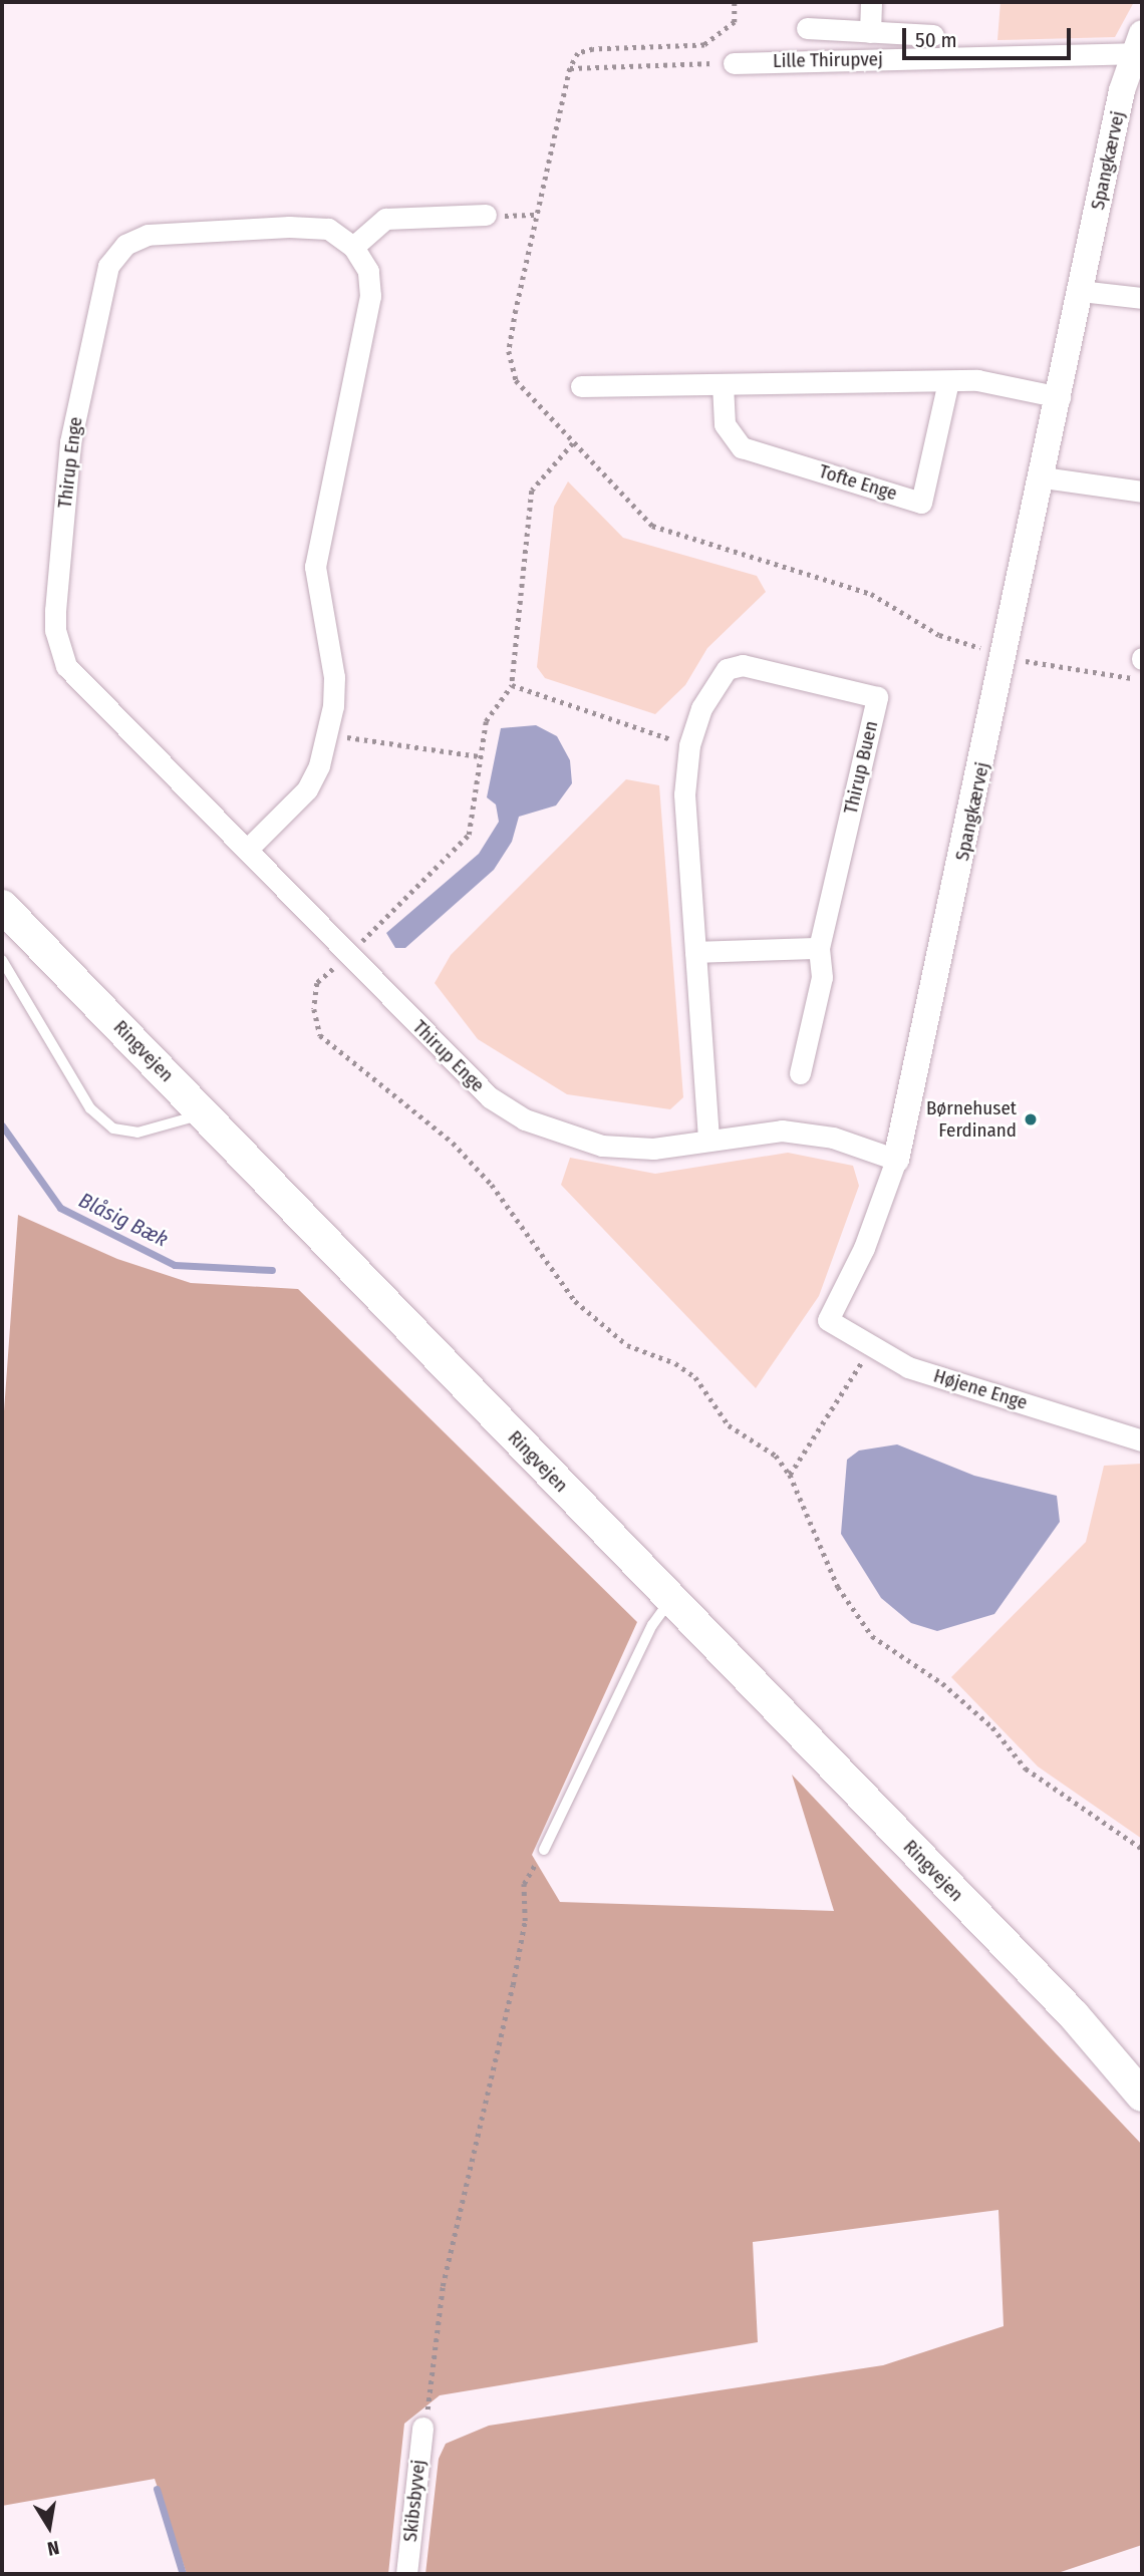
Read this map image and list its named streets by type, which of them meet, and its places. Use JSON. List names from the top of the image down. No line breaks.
{"streets":{"main road":["Ringvejen"],"street":["Lille Thirupvej","Spangkærvej","Thirup Enge","Tofte Enge","Thirup Buen","Højene Enge","Skibsbyvej"]},"crossings":[["Lille Thirupvej","Spangkærvej"],["Spangkærvej","Thirup Enge"],["Spangkærvej","Højene Enge"]],"water":["Blåsig Bæk"],"places":["Børnehuset Ferdinand"],"scale_bar":"50 m","north":"bottom"}
